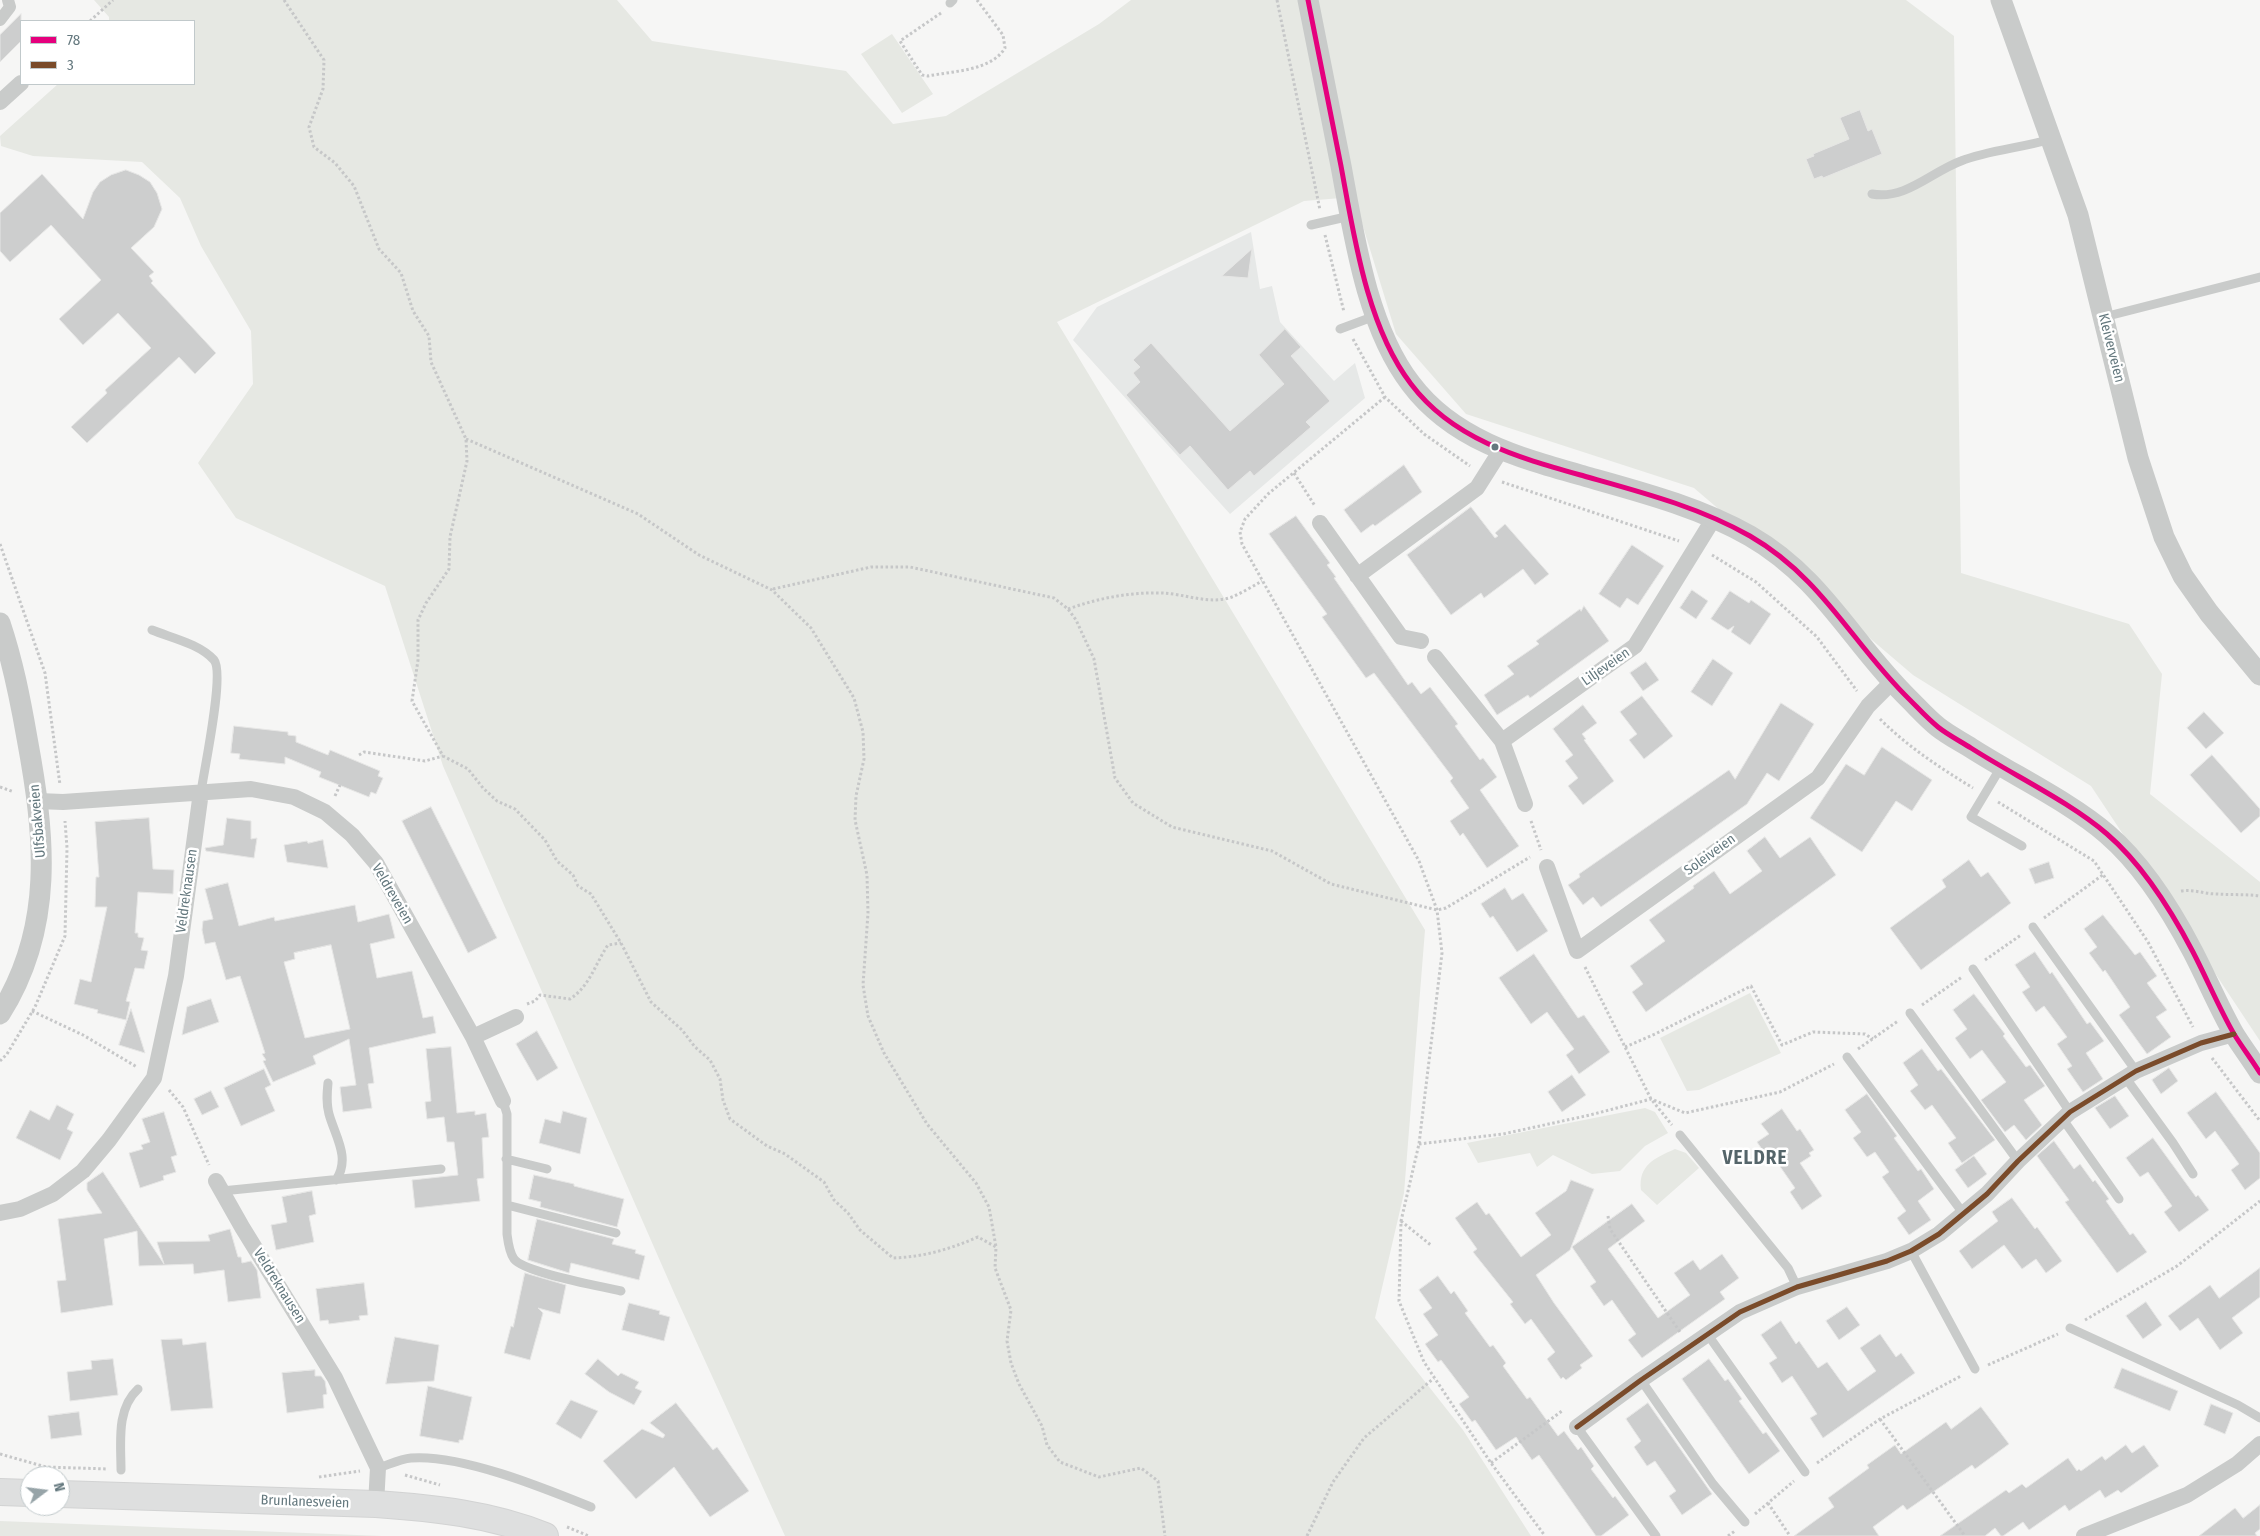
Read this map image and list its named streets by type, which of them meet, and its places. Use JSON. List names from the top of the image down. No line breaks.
{"streets":{"main road":["Brunlanesveien"],"street":["Kleiverveien","Liljeveien","Ulfsbakveien","Soleiveien","Veldreknausen","Veldreveien"]},"crossings":[["Ulfsbakveien","Veldreveien"],["Veldreknausen","Veldreveien"],["Veldreknausen","Brunlanesveien"]],"districts":["VELDRE"],"lines":["transit line 78","transit line 3"],"legend":["78","3"],"north":"right"}
